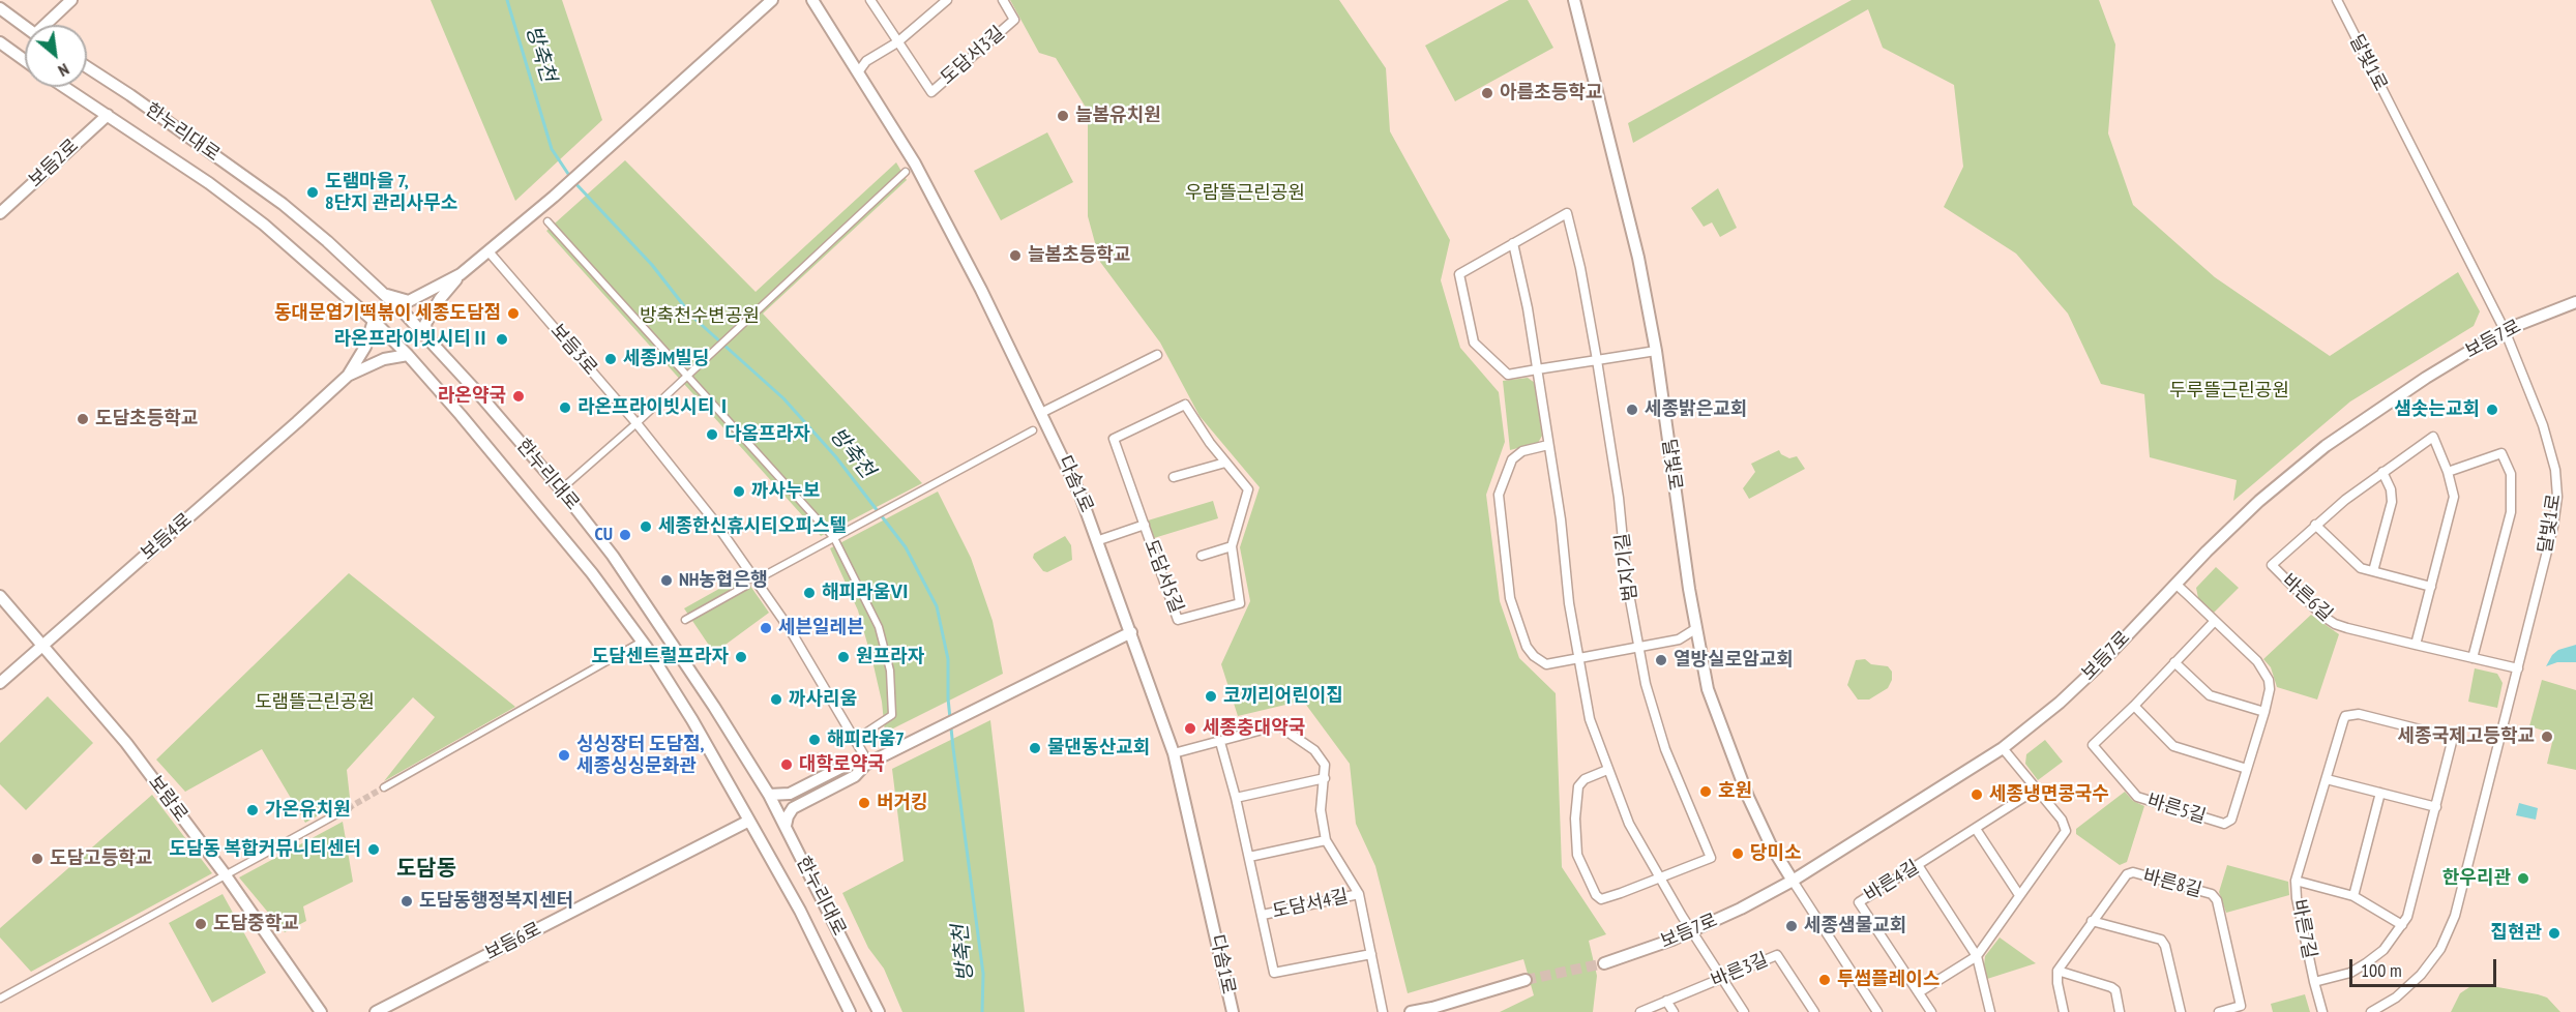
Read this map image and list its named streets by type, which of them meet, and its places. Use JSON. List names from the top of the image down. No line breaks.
{"streets":{"street":["도담서3길","달빛1로","한누리대로","보듬2로","보듬7로","보듬3로","달빛로","다솜1로","보듬4로","범지기길","도담서5길","바른6길","보람로","바른5길","바른4길","바른8길","도담서4길","바른7길","보듬6로","바른3길"]},"crossings":[["달빛1로","보듬7로"],["달빛1로","바른6길"],["한누리대로","보듬2로"],["한누리대로","보듬6로"],["보듬7로","달빛로"],["보듬7로","바른5길"],["다솜1로","도담서5길"],["다솜1로","도담서4길"],["보듬4로","보람로"]],"districts":["도담동"],"water":["방축천"],"parks":["우람뜰근린공원","방축천수변공원","두루뜰근린공원","도램뜰근린공원"],"places":["아름초등학교","늘봄유치원","도램마을 7, 8단지 관리사무소","늘봄초등학교","동대문엽기떡볶이 세종도담점","라온프라이빗시티Ⅱ","세종JM빌딩","라온약국","라온프라이빗시티Ⅰ","세종밝은교회","샘솟는교회","도담초등학교","다옴프라자","까사누보","세종한신휴시티오피스텔","CU","NH농협은행","해피라움Ⅵ","세븐일레븐","도담센트럴프라자","원프라자","열방실로암교회","코끼리어린이집","까사리움","세종충대약국","세종국제고등학교","해피라움7","물댄동산교회","싱싱장터 도담점, 세종싱싱문화관","대학로약국","호원","세종냉면콩국수","버거킹","가온유치원","도담동 복합커뮤니티센터","당미소","도담고등학교","한우리관","도담동행정복지센터","도담중학교","세종샘물교회","집현관","투썸플레이스"],"scale_bar":"100 m","north":"bottom right"}
